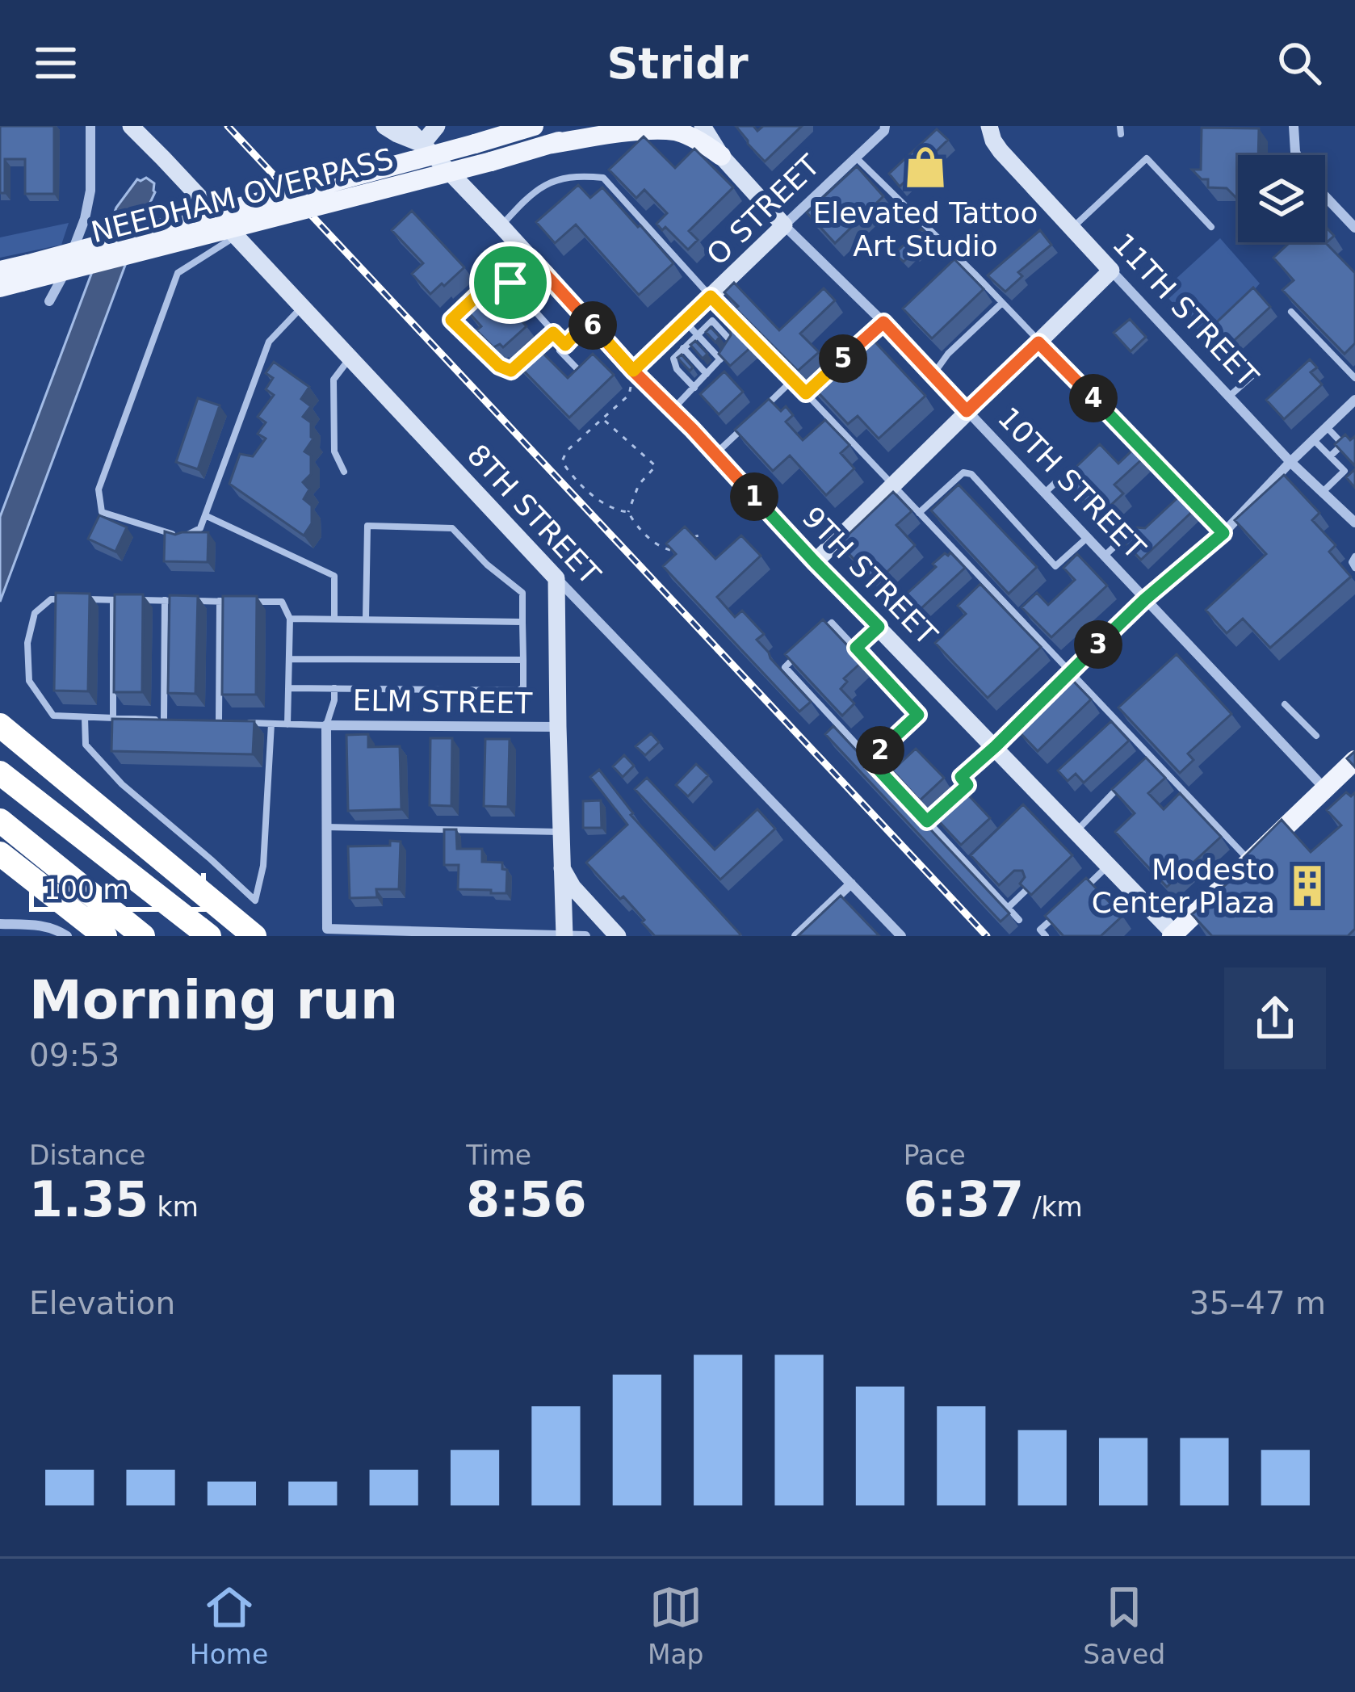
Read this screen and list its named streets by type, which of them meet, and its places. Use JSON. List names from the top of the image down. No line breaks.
{"streets":{"main road":["NEEDHAM OVERPASS"],"street":["O STREET","11TH STREET","10TH STREET","8TH STREET","9TH STREET","ELM STREET"]},"crossings":[["O STREET","10TH STREET"],["O STREET","9TH STREET"]],"places":{"shop":["Elevated Tattoo Art Studio"],"building":["Modesto Center Plaza"]},"scale_bar":"100 m","page":{"header":"Stridr","pins":["6","5","4","1","3","2"],"scale":"100 m","heading":["Morning run","09:53"],"stats":[["Distance","1.35 km"],["Time","8:56"],["Pace","6:37 /km"]],"chart":["Elevation","35–47 m"],"tabs":["Home","Map","Saved"]}}
